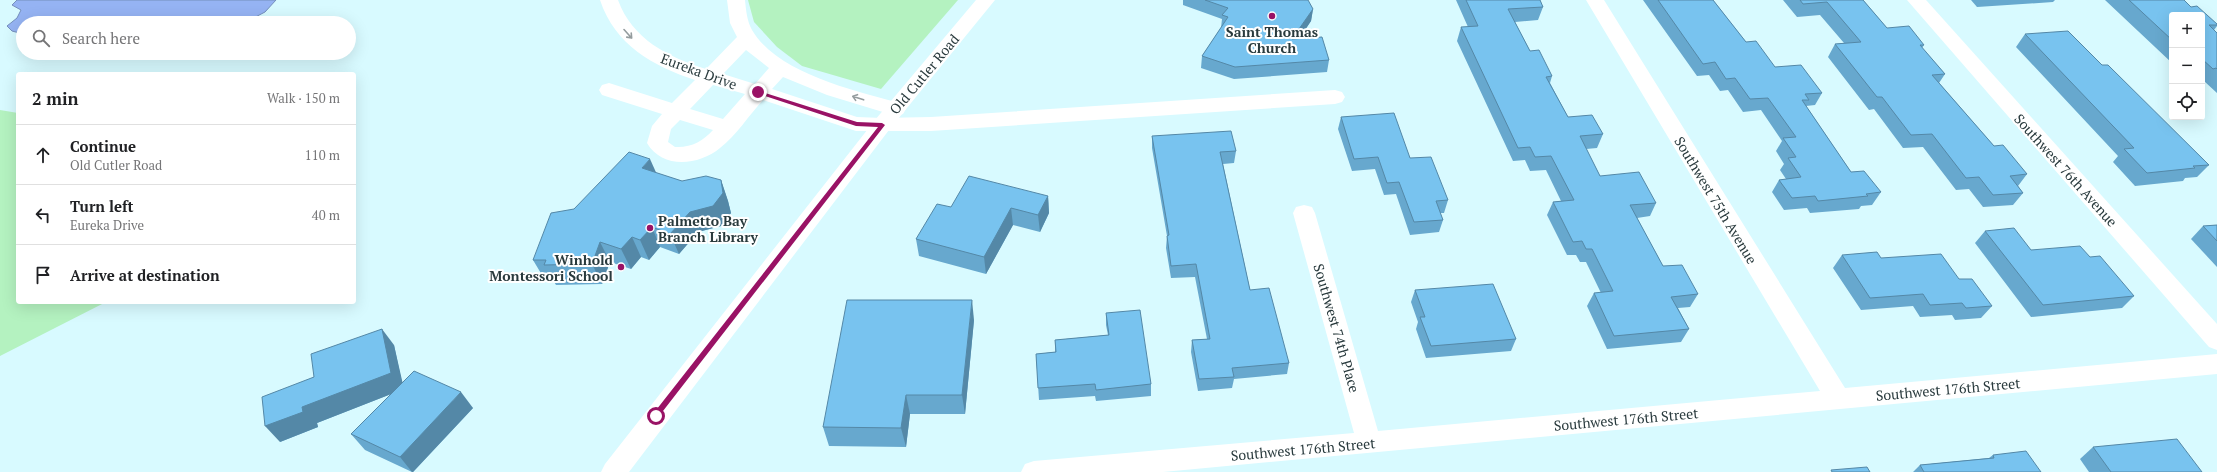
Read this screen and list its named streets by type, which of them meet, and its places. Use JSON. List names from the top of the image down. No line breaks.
{"streets":{"street":["Eureka Drive","Old Cutler Road","Southwest 76th Avenue","Southwest 75th Avenue","Southwest 74th Place","Southwest 176th Street"]},"crossings":[["Eureka Drive","Old Cutler Road"],["Southwest 75th Avenue","Southwest 176th Street"],["Southwest 74th Place","Southwest 176th Street"]],"places":["Saint Thomas Church","Palmetto Bay Branch Library","Winhold Montessori School"],"page":{"map_buttons":["+","−"],"search":"Search here","heading":["2 min","Walk · 150 m"],"list":[["Continue","Old Cutler Road","110 m"],["Turn left","Eureka Drive","40 m"],"Arrive at destination"]}}
